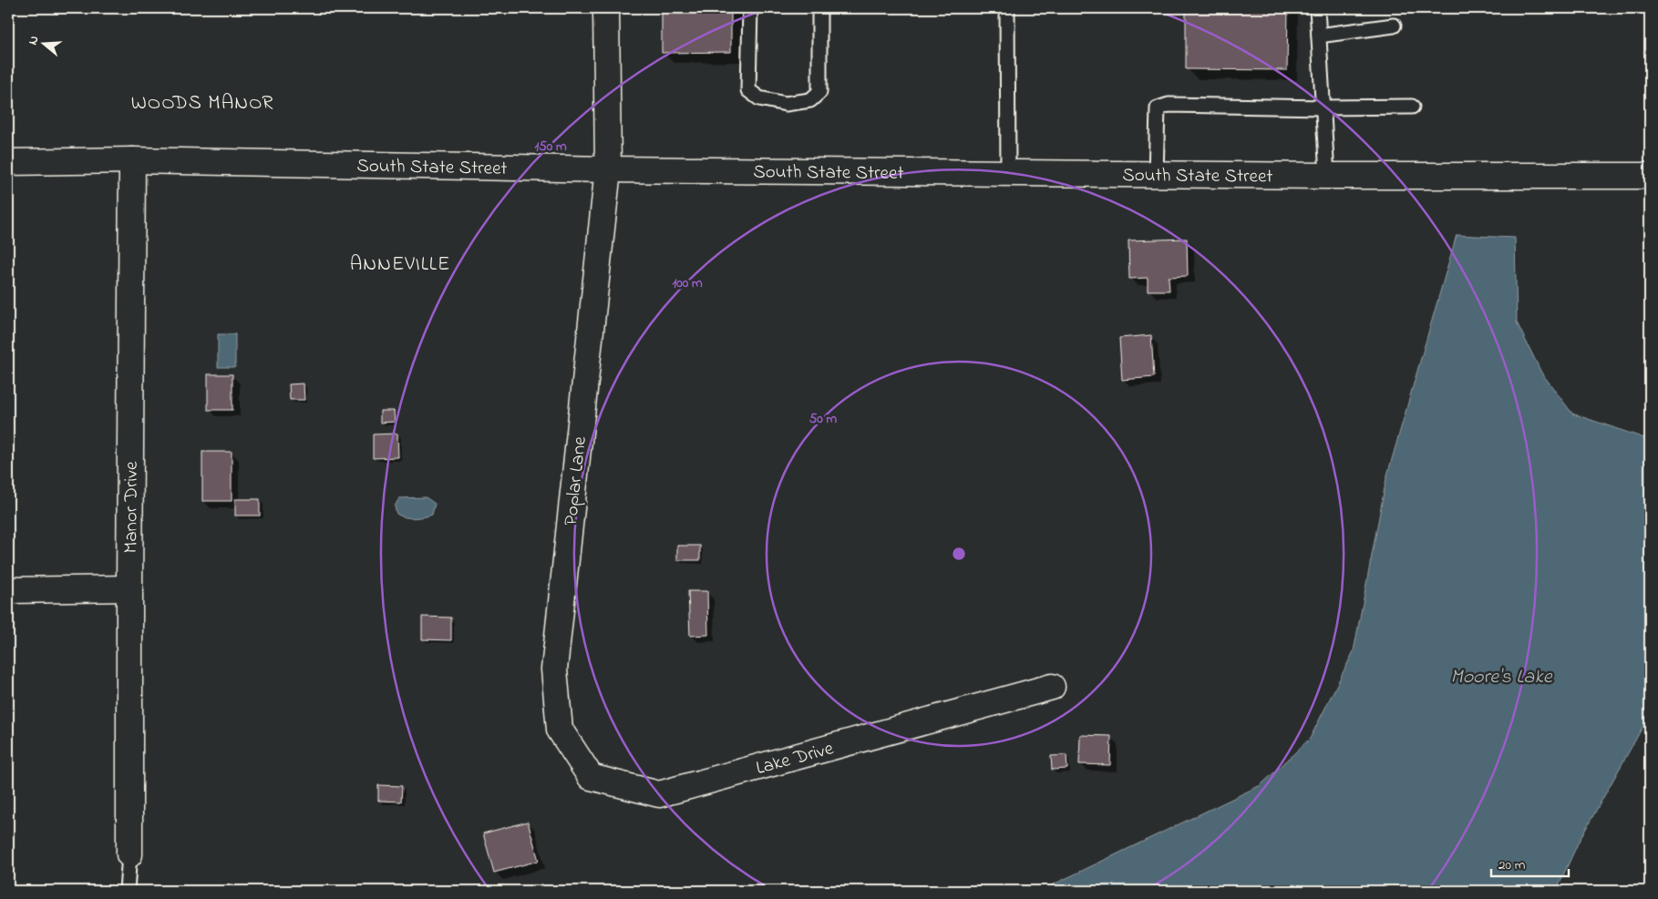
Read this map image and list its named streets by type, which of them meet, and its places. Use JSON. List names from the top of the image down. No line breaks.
{"streets":{"street":["South State Street","Poplar Lane","Manor Drive","Lake Drive"]},"crossings":[["South State Street","Poplar Lane"],["South State Street","Manor Drive"],["Poplar Lane","Lake Drive"]],"districts":["WOODS MANOR","ANNEVILLE"],"water":["Moore's Lake"],"scale_bar":"20 m","north":"left","rings":["150 m","100 m","50 m"]}
